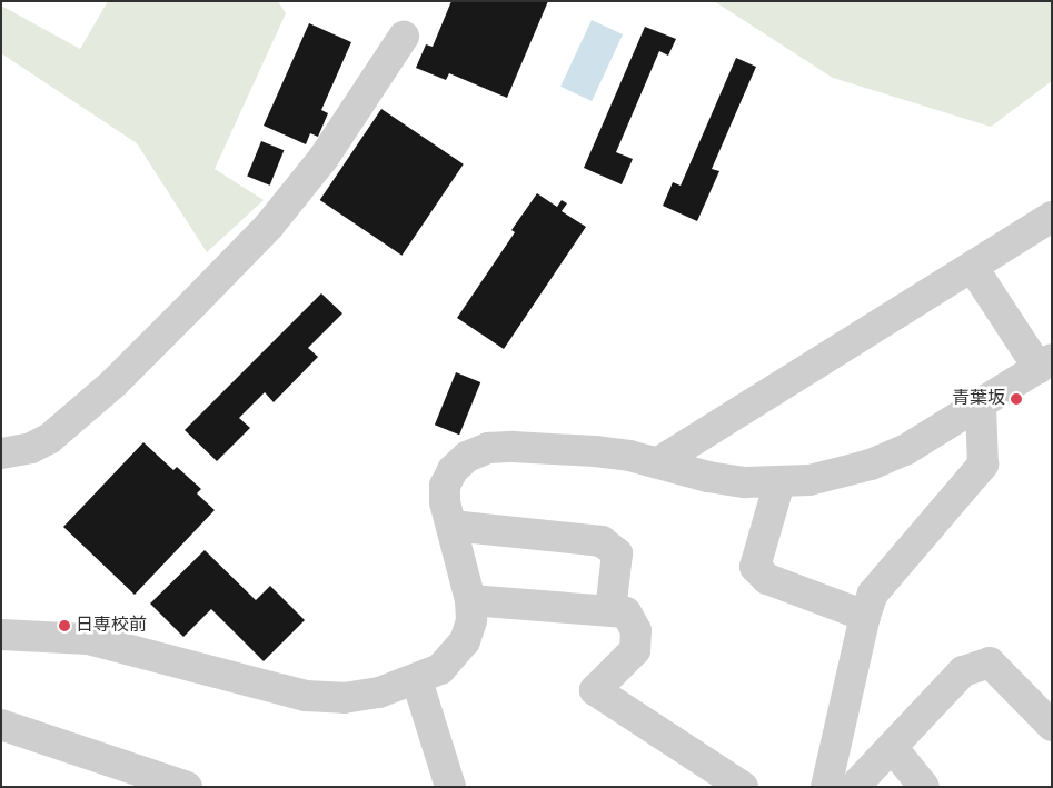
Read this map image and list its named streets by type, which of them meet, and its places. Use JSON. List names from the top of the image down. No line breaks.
{"places":["青葉坂","日専校前"]}
